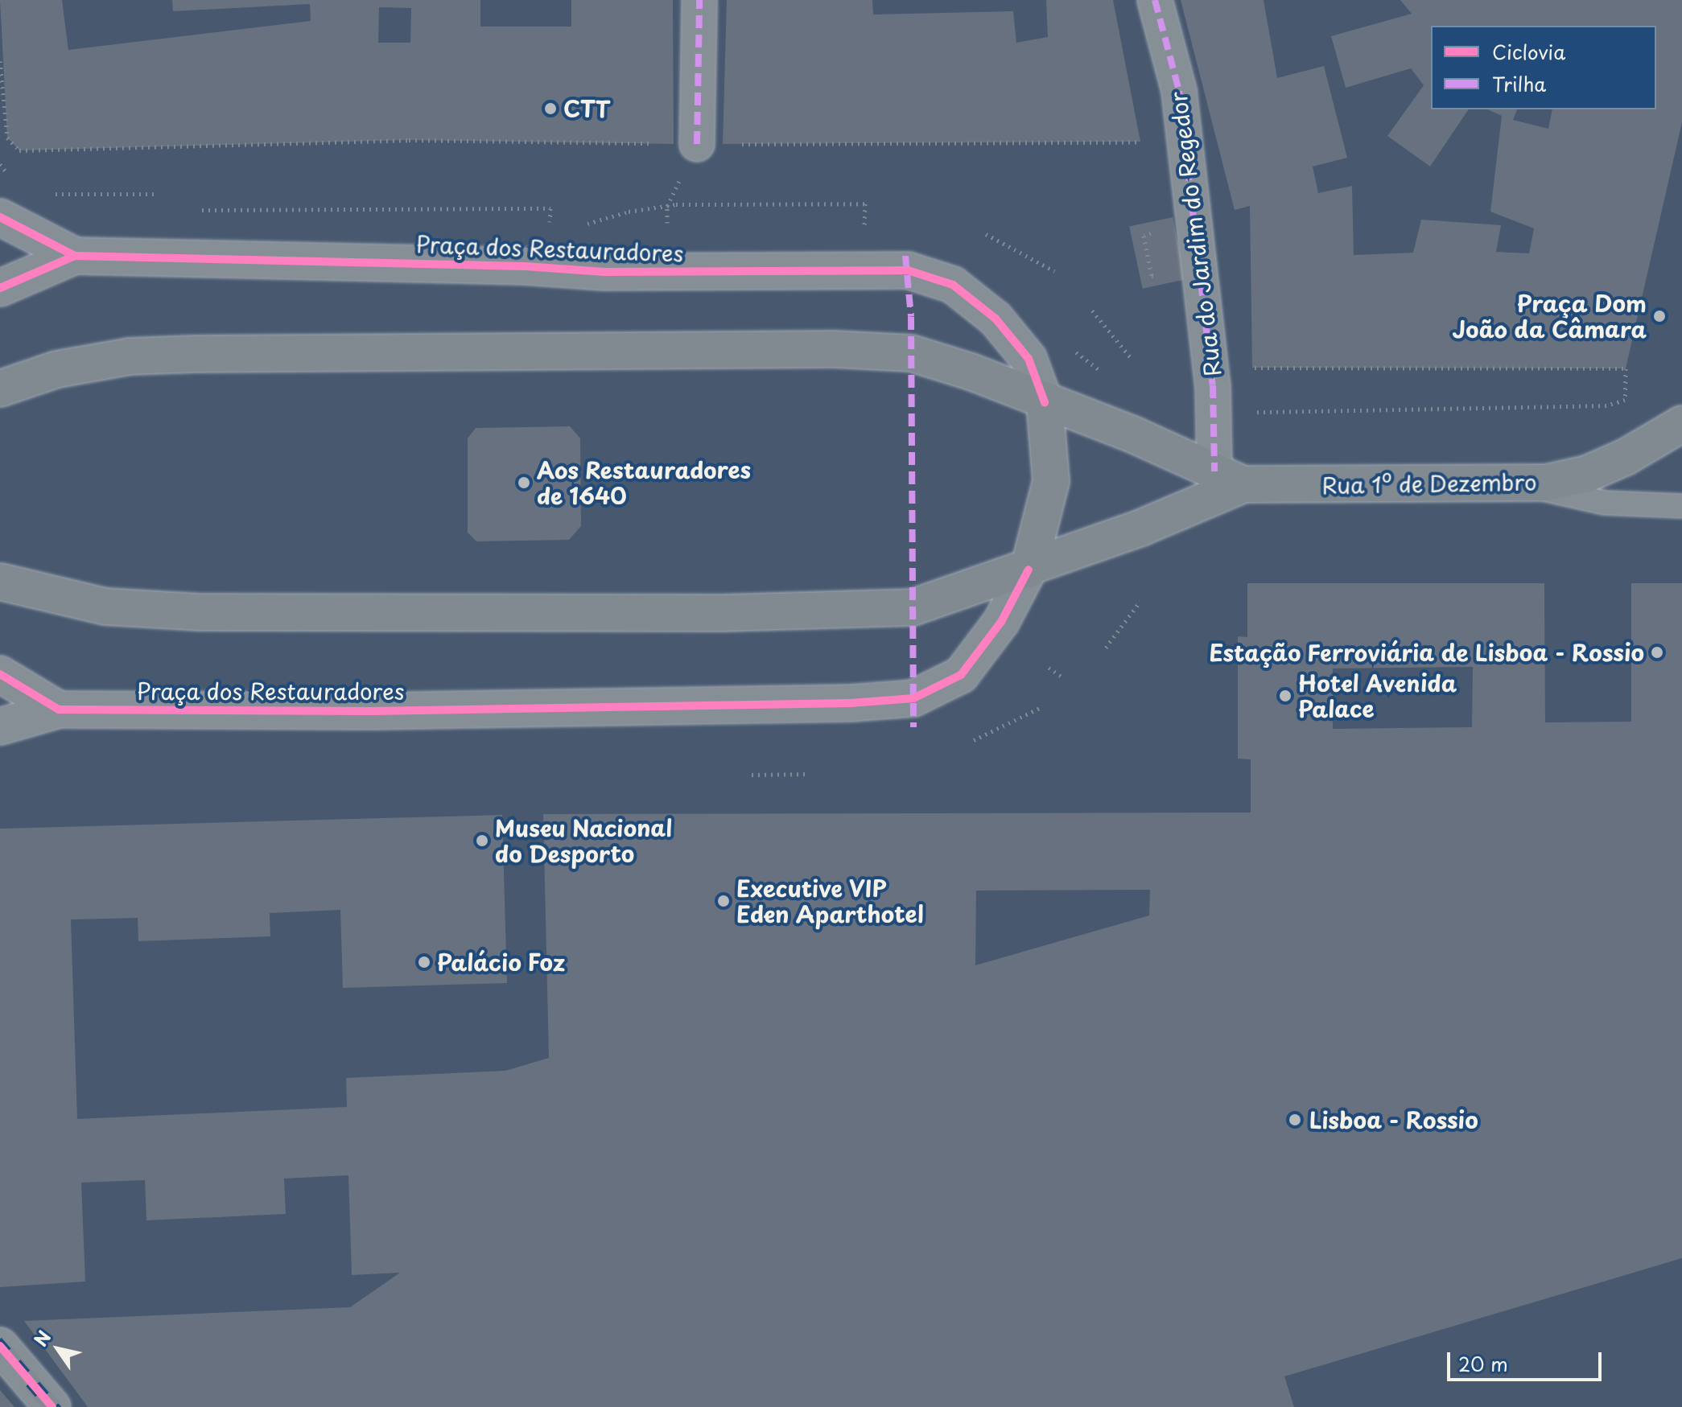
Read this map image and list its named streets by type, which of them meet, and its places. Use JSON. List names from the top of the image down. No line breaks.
{"streets":{"main road":["Praça dos Restauradores","Rua 1º de Dezembro"],"street":["Rua do Jardim do Regedor"]},"crossings":[["Rua do Jardim do Regedor","Rua 1º de Dezembro"]],"places":["CTT","Praça Dom João da Câmara","Aos Restauradores de 1640","Estação Ferroviária de Lisboa - Rossio","Hotel Avenida Palace","Museu Nacional do Desporto","Executive VIP Eden Aparthotel","Palácio Foz","Lisboa - Rossio"],"legend":["Ciclovia","Trilha"],"scale_bar":"20 m","north":"top left"}
